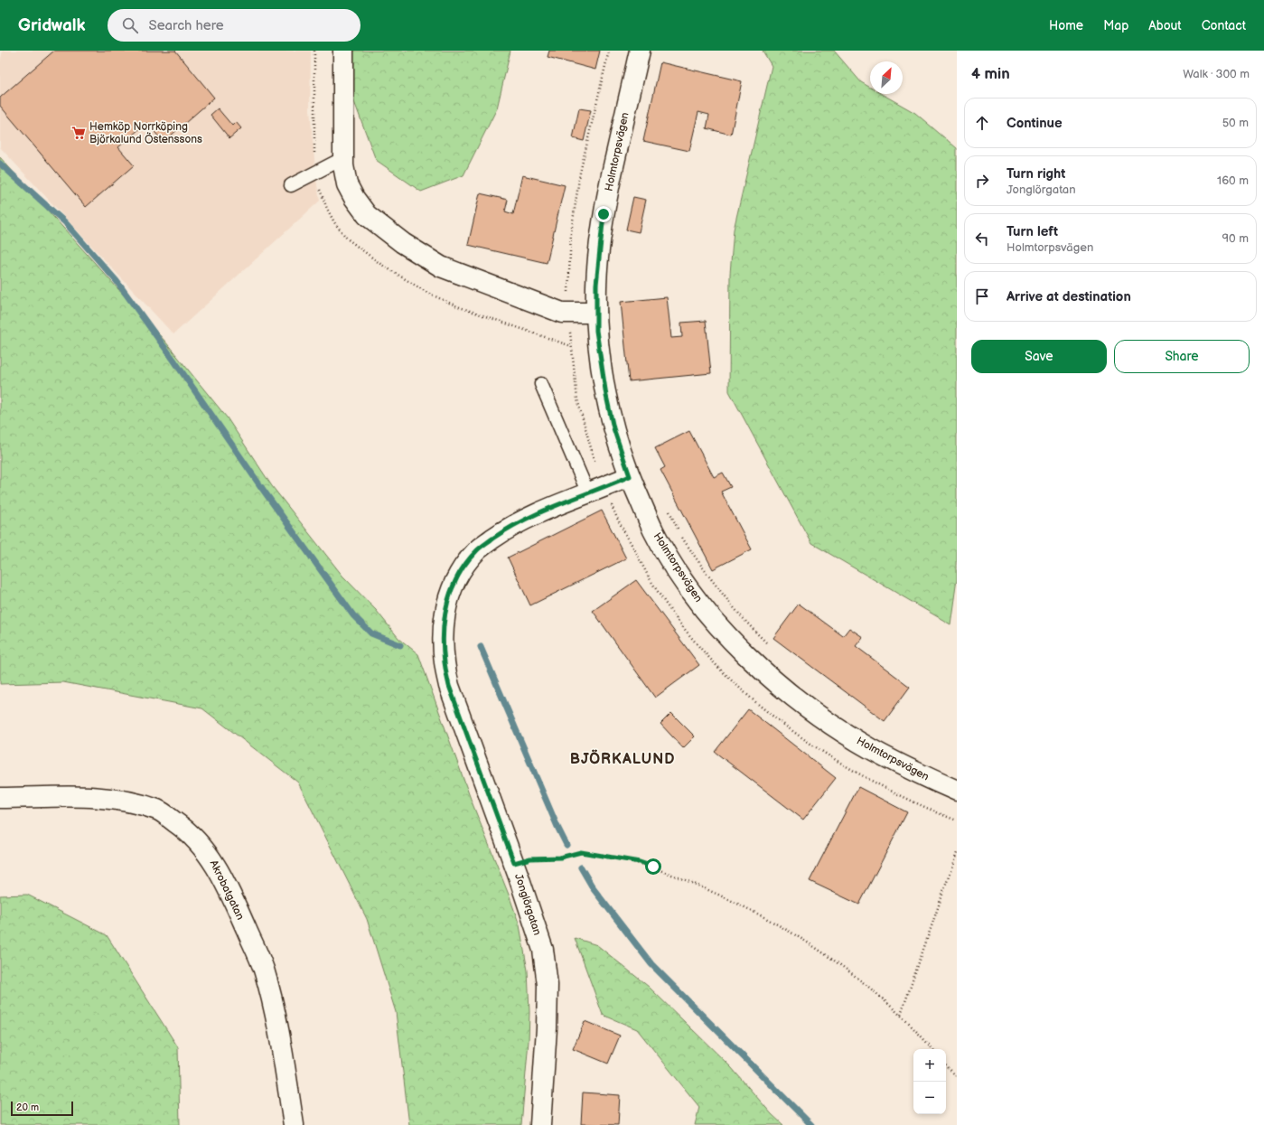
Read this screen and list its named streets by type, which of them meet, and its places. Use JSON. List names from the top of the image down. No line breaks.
{"streets":{"street":["Holmtorpsvägen","Akrobatgatan","Jonglörgatan"]},"crossings":[["Holmtorpsvägen","Jonglörgatan"]],"districts":["BJÖRKALUND"],"places":{"supermarket":["Hemköp Norrköping Björkalund Östenssons"]},"scale_bar":"20 m","north":"top right","page":{"header":"Gridwalk","search":"Search here","nav":["Home","Map","About","Contact"],"heading":["4 min","Walk · 300 m"],"list":[["Continue","50 m"],["Turn right","Jonglörgatan","160 m"],["Turn left","Holmtorpsvägen","90 m"],"Arrive at destination"],"buttons":["Save","Share"],"map_buttons":["+","−"],"scale":"20 m"}}
